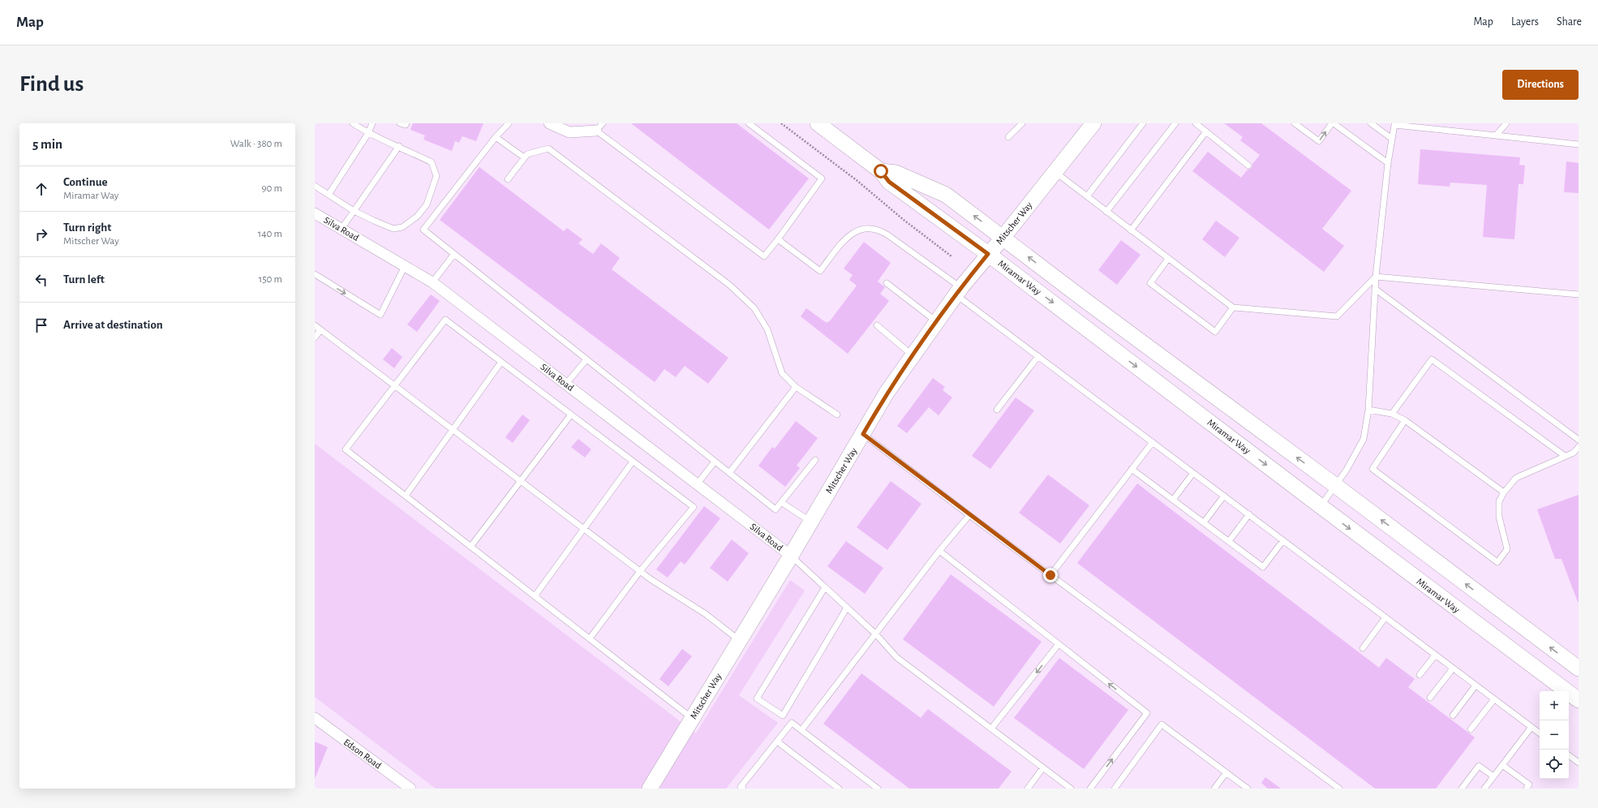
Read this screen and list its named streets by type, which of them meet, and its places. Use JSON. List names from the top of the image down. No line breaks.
{"streets":{"main road":["Mitscher Way","Miramar Way"],"street":["Silva Road","Edson Road"]},"crossings":[["Mitscher Way","Silva Road"],["Mitscher Way","Miramar Way"]],"page":{"header":"Map","nav":["Map","Layers","Share"],"buttons":"Directions","title":"Find us","heading":["5 min","Walk · 380 m"],"list":[["Continue","Miramar Way","90 m"],["Turn right","Mitscher Way","140 m"],["Turn left","150 m"],"Arrive at destination"],"map_buttons":["+","−"]}}
